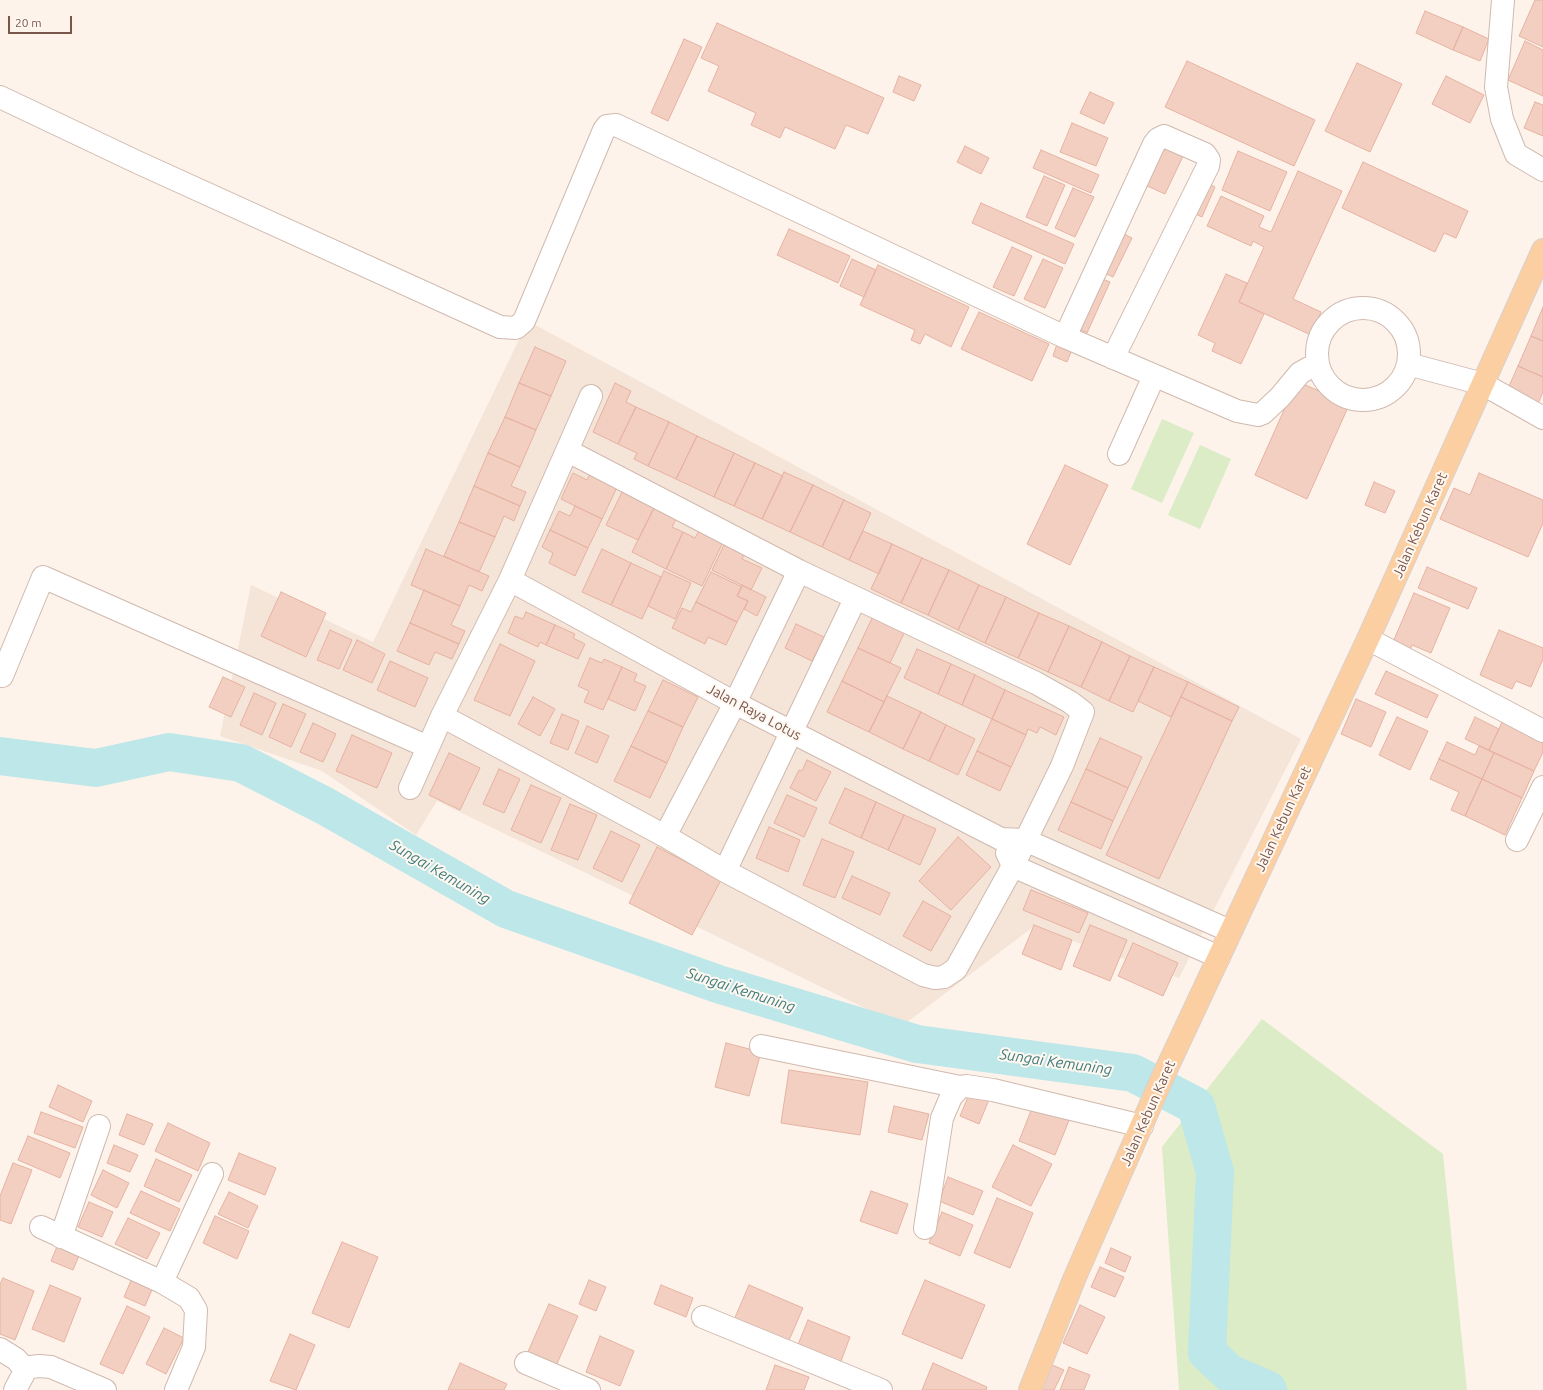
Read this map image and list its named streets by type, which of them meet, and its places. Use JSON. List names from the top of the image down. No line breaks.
{"streets":{"main road":["Jalan Kebun Karet"],"street":["Jalan Raya Lotus"]},"water":["Sungai Kemuning"],"scale_bar":"20 m"}
